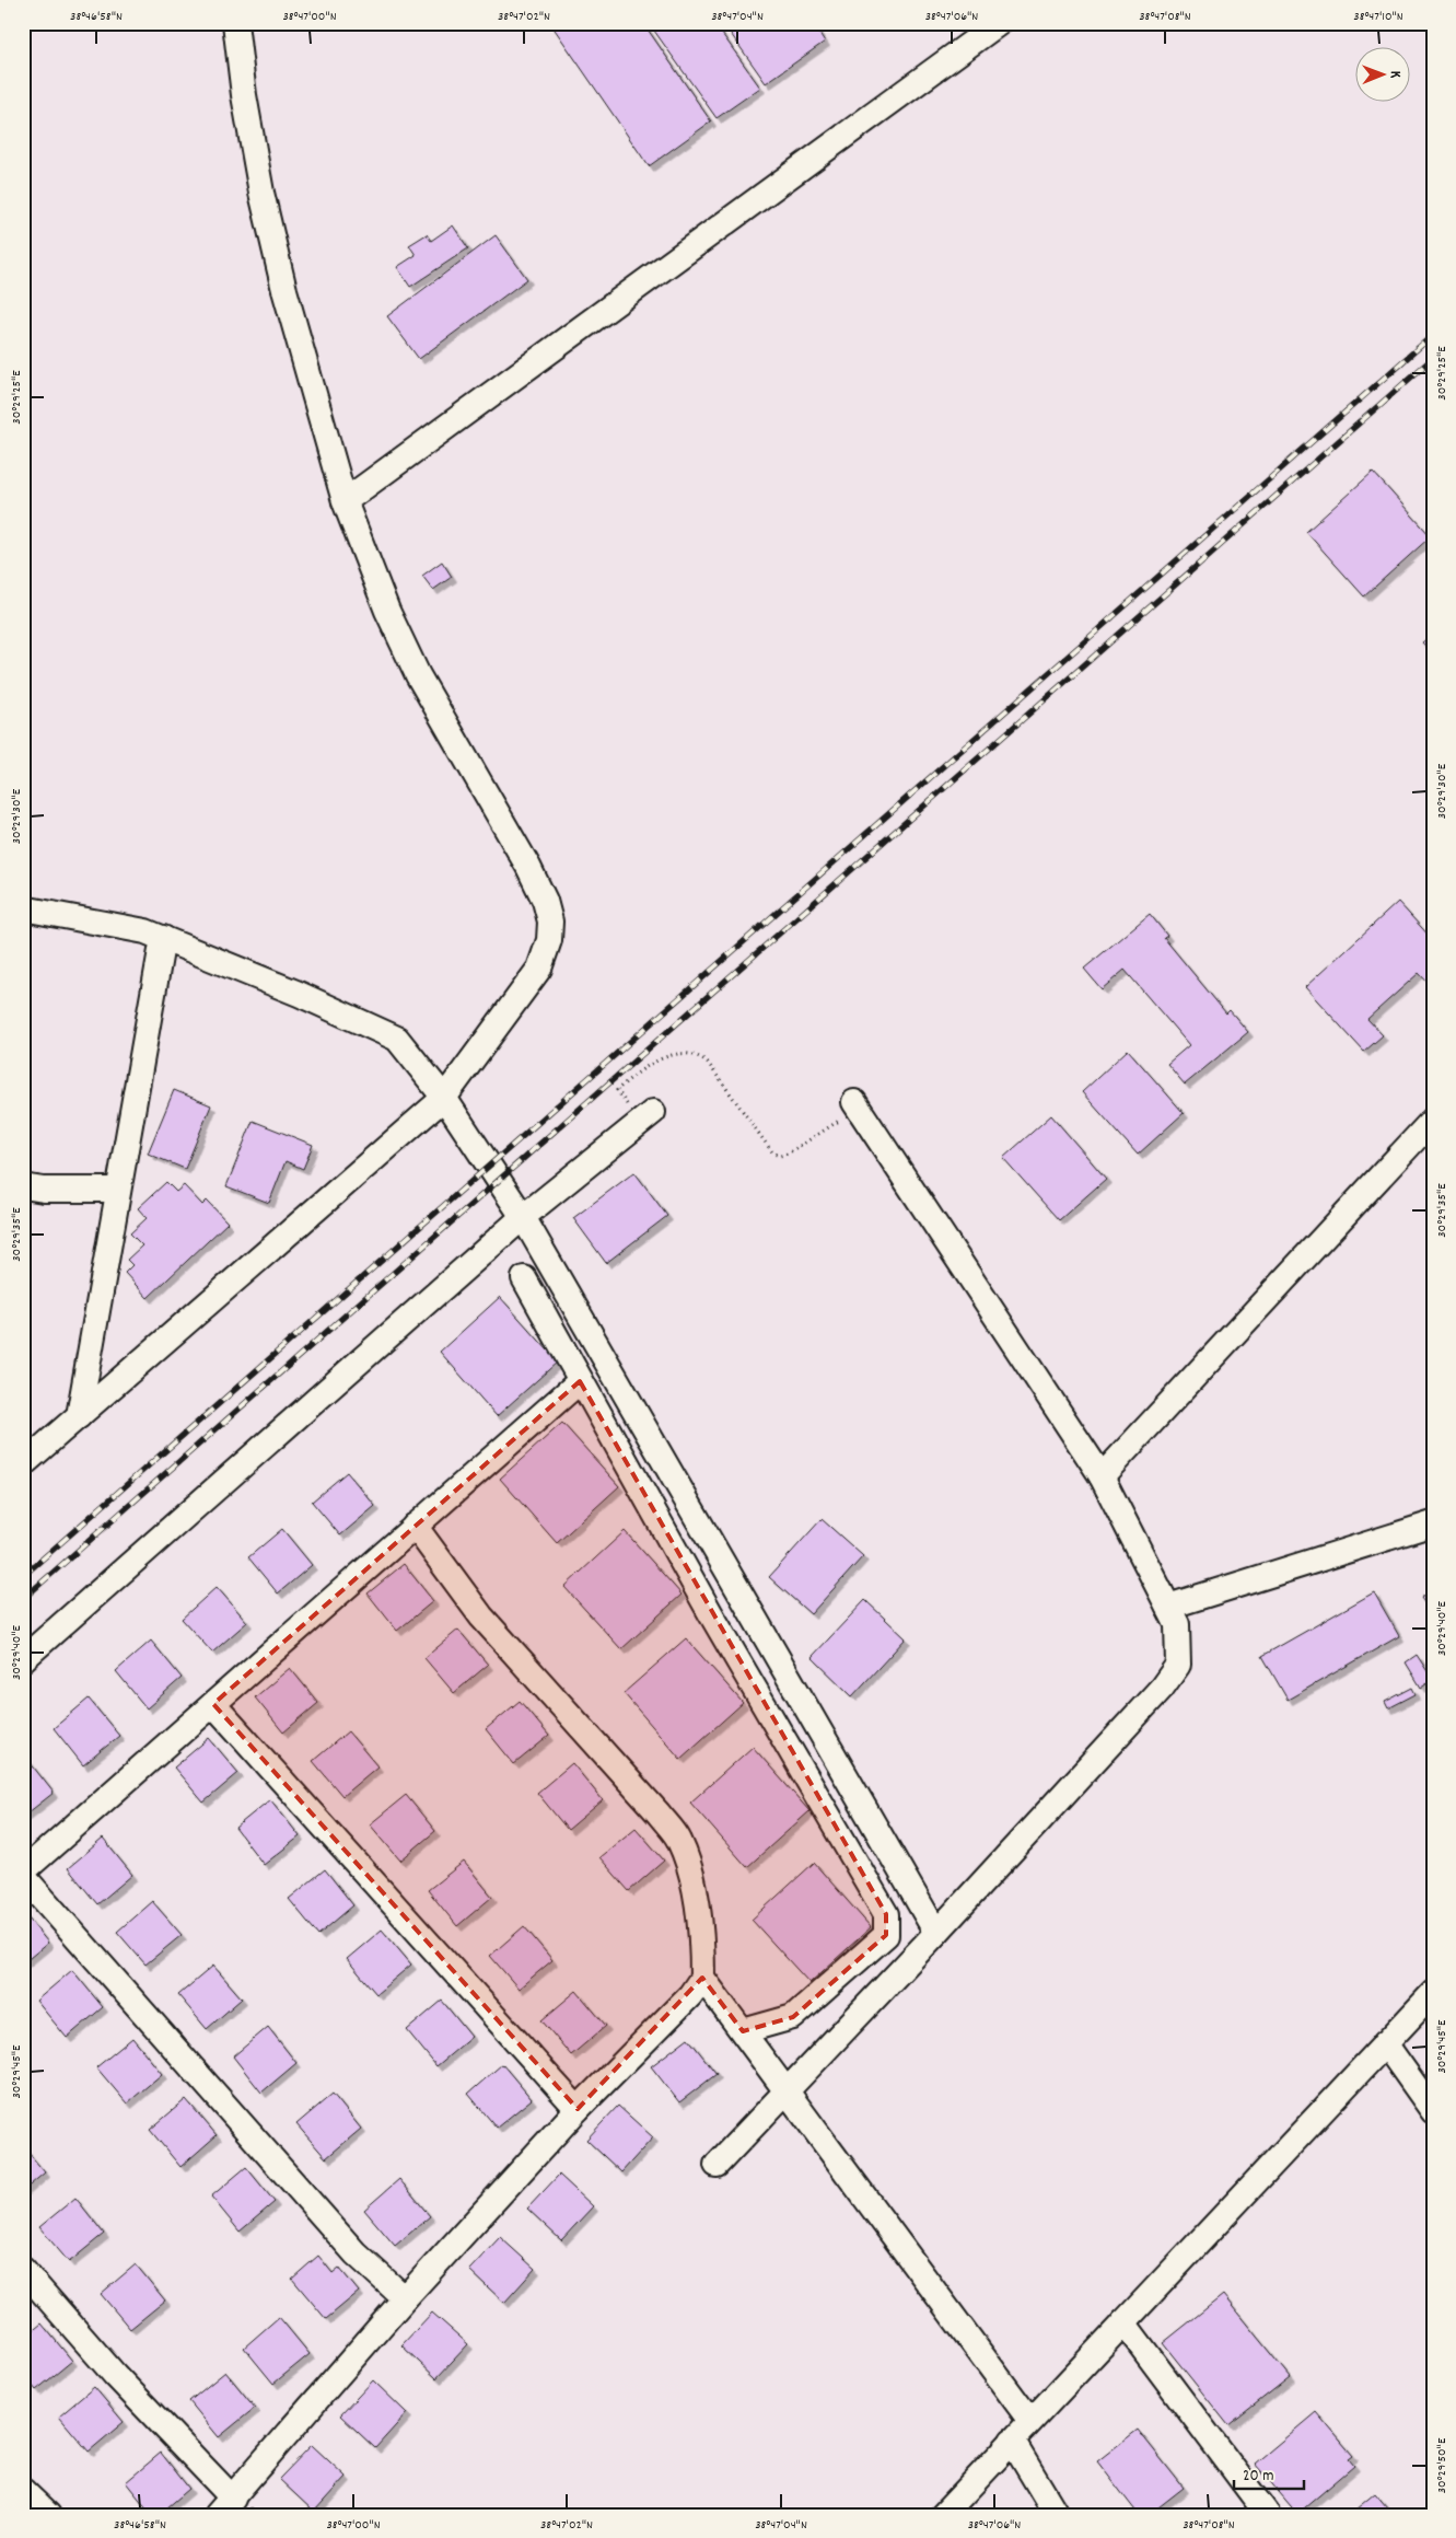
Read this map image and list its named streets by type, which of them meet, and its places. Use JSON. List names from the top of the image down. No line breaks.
{"scale_bar":"20 m","north":"right","coordinates":["38°46'58\"N","38°47'00\"N","38°47'02\"N","38°47'04\"N","38°47'06\"N","38°47'08\"N","38°47'10\"N","30°29'25\"E","30°29'30\"E","30°29'35\"E","30°29'40\"E","30°29'45\"E","30°29'50\"E"]}
